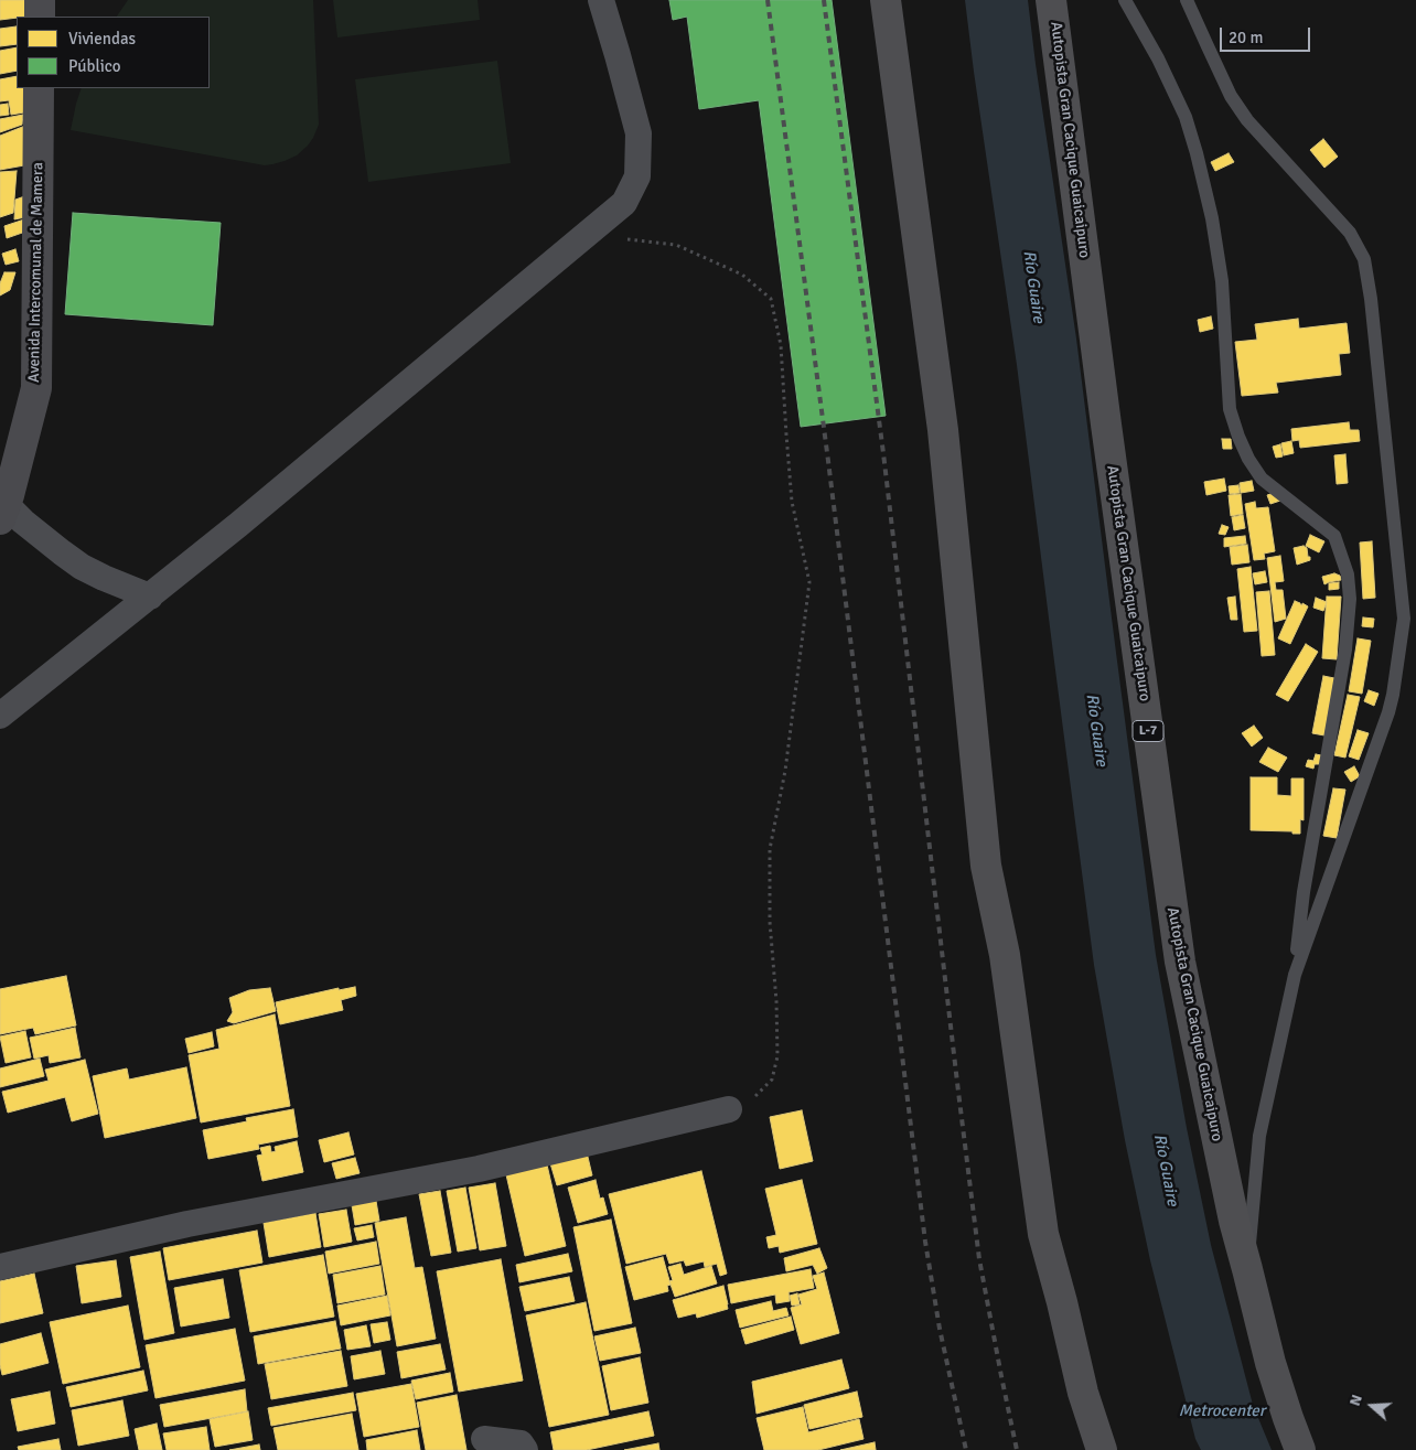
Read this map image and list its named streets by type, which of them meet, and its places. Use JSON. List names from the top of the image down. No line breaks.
{"streets":{"highway":["Autopista Gran Cacique Guaicaipuro","L-7"],"street":["Avenida Intercomunal de Mamera"]},"water":["Río Guaire","Metrocenter"],"legend":["Viviendas","Público"],"scale_bar":"20 m","north":"left"}
